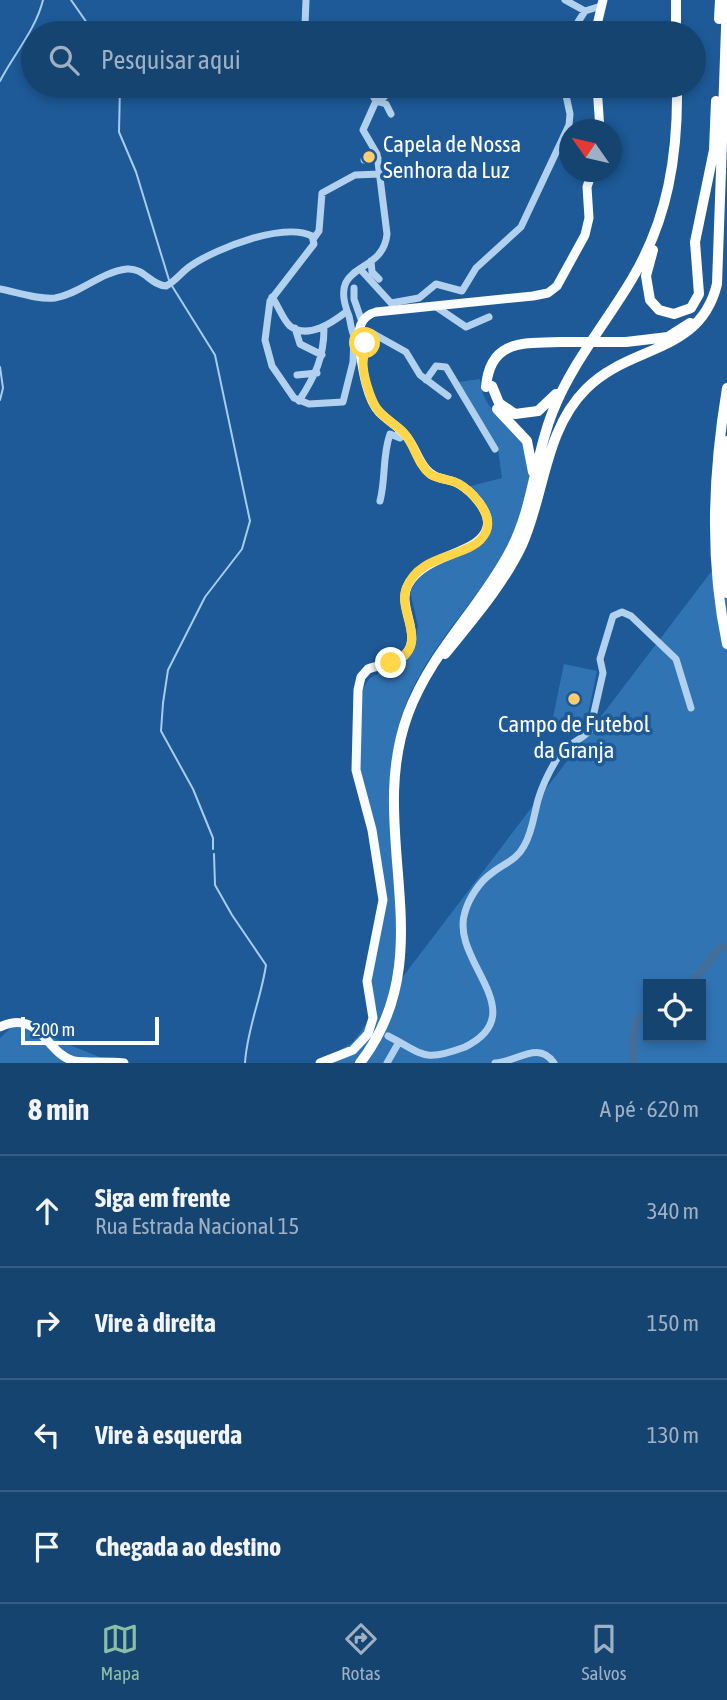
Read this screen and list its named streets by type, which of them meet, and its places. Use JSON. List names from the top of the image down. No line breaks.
{"places":["Capela de Nossa Senhora da Luz","Campo de Futebol da Granja"],"scale_bar":"200 m","north":"top left","page":{"search":"Pesquisar aqui","scale":"200 m","heading":["8 min","A pé · 620 m"],"list":[["Siga em frente","Rua Estrada Nacional 15","340 m"],["Vire à direita","150 m"],["Vire à esquerda","130 m"],"Chegada ao destino"],"nav":["Mapa","Rotas","Salvos"]}}
